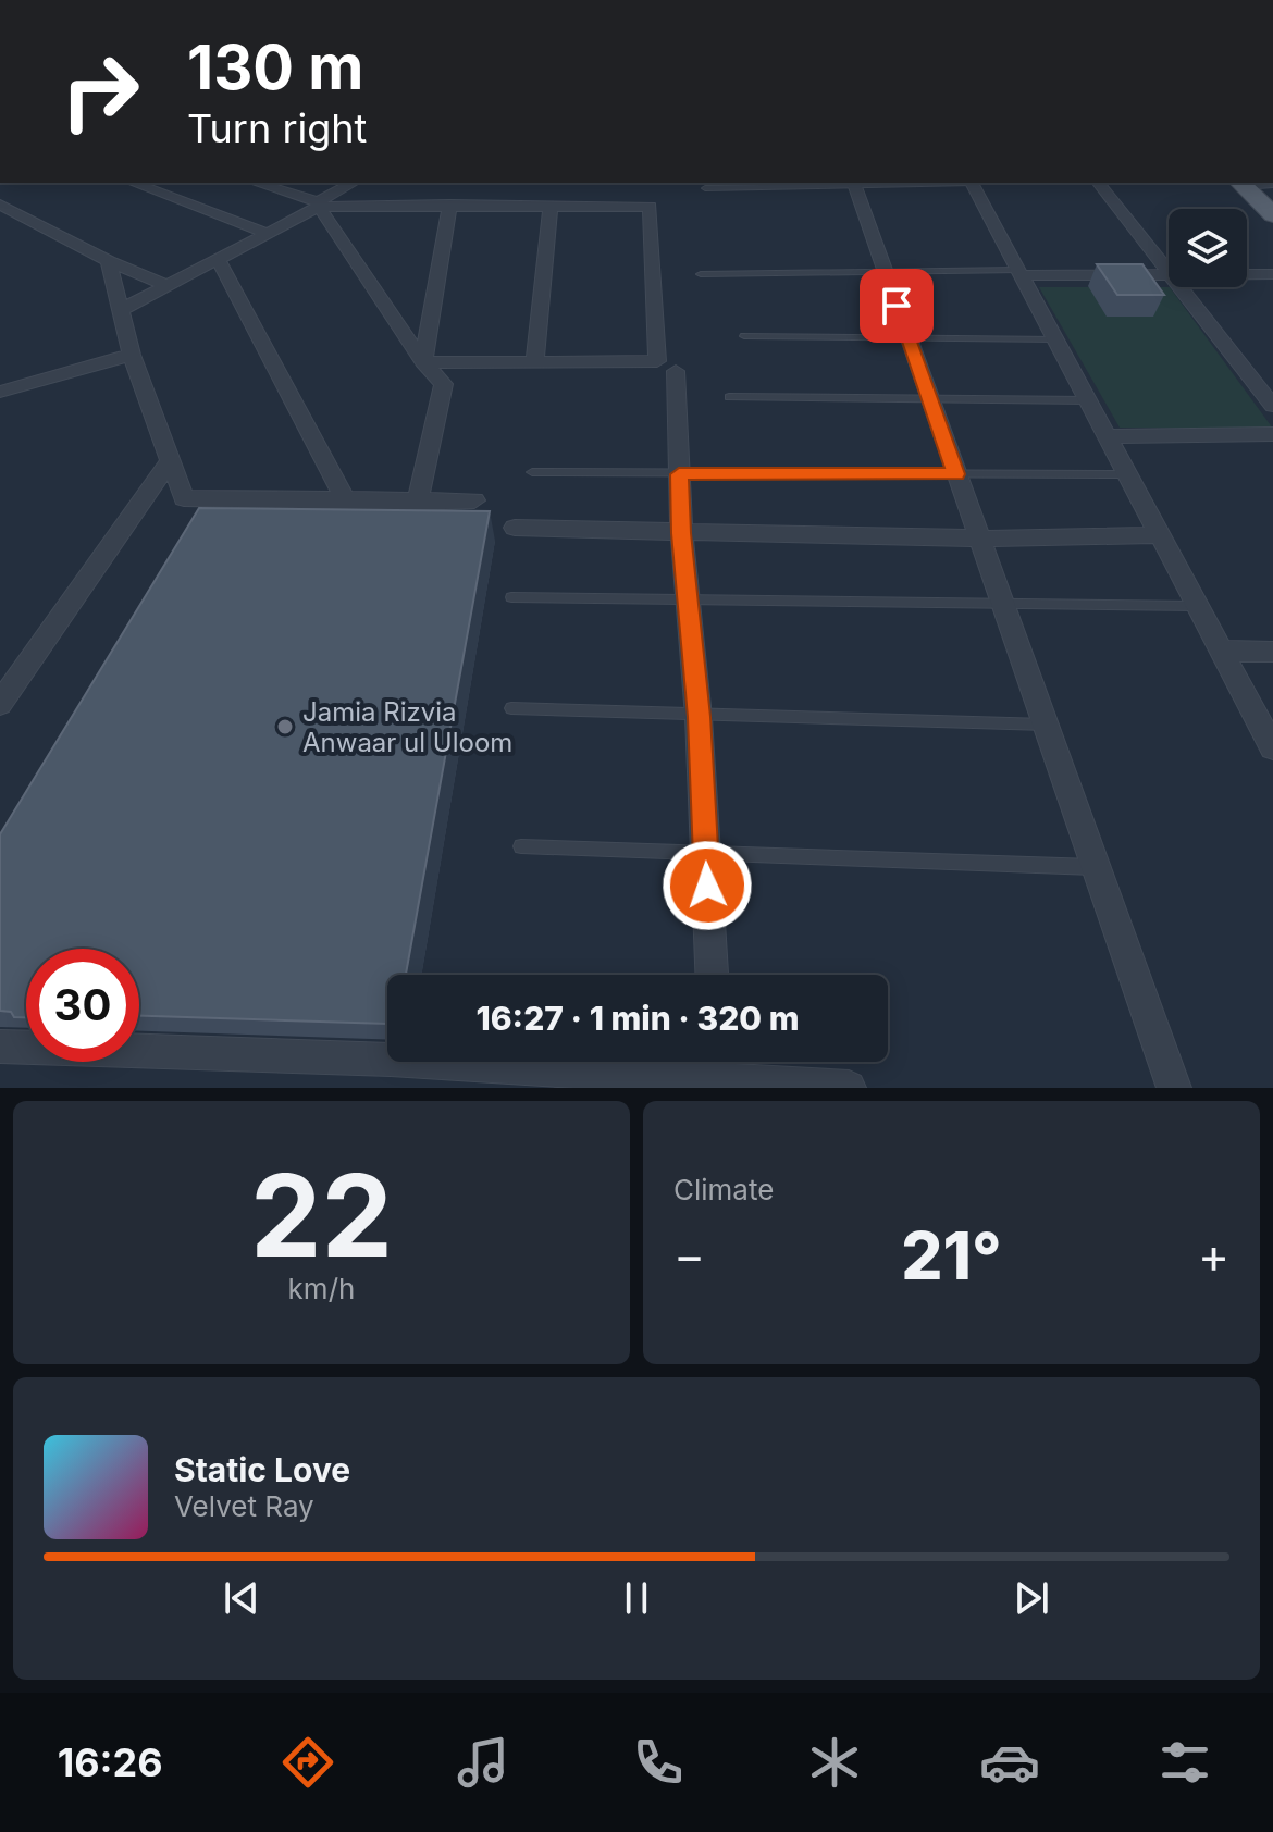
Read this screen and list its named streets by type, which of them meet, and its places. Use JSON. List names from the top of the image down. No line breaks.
{"places":["Jamia Rizvia Anwaar ul Uloom"],"page":{"turn":["130 m","Turn right"],"limit":"30","trip":"16:27 · 1 min · 320 m","tile":[["22","km/h"],"Climate"],"heat":["−","21°","+"],"song":["Static Love","Velvet Ray"],"tabs":"16:26"}}
